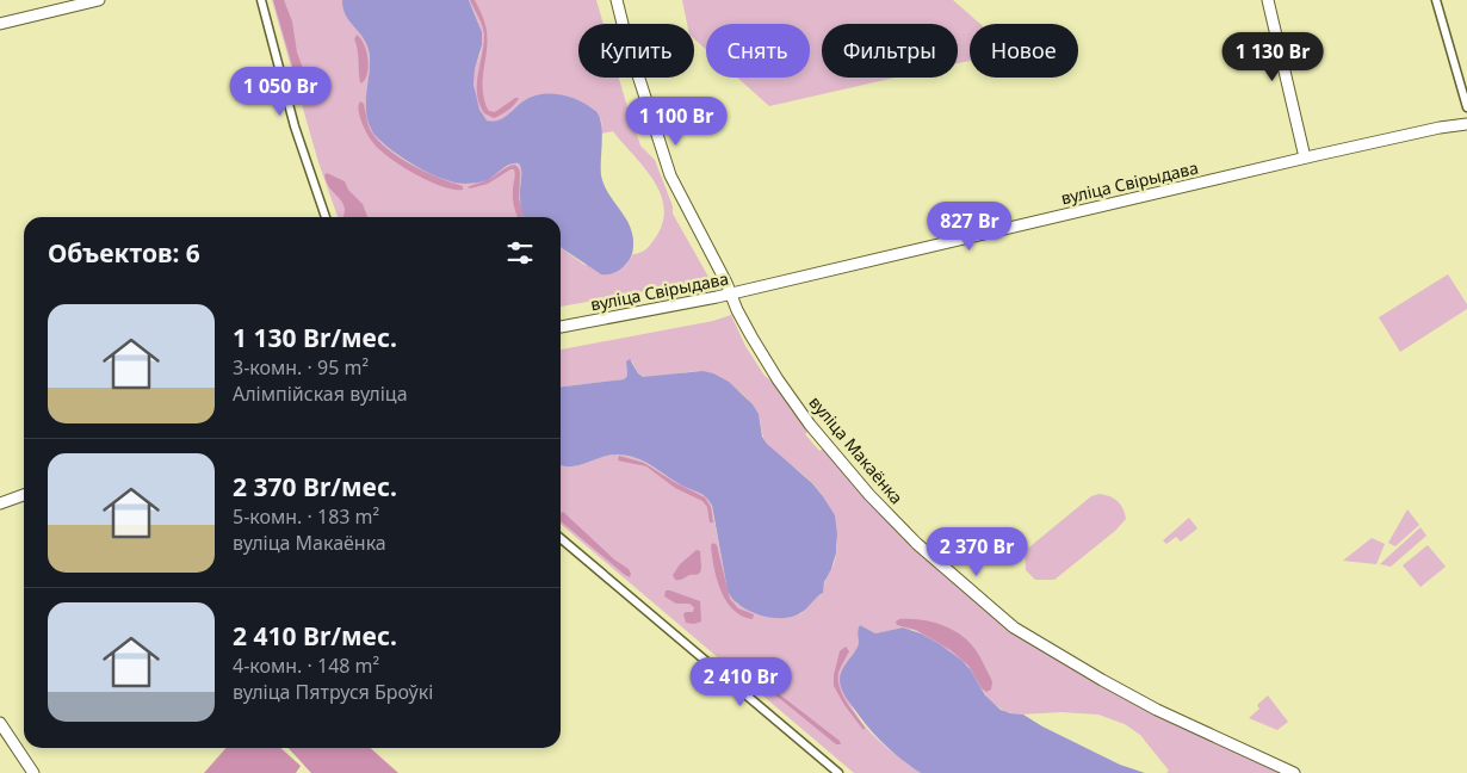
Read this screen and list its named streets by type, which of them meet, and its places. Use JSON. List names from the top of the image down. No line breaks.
{"streets":{"street":["вуліца Свірыдава","вуліца Макаёнка"]},"crossings":[["вуліца Свірыдава","вуліца Макаёнка"]],"page":{"chip":["Купить","Снять","Фильтры","Новое"],"price":["1 130 Br","1 050 Br","1 100 Br","827 Br","2 370 Br","2 410 Br"],"heading":"Объектов: 6","list":[{"name":"1 130 Br/мес.","note":"3-комн. · 95 m² · Алімпійская вуліца"},{"name":"2 370 Br/мес.","note":"5-комн. · 183 m² · вуліца Макаёнка"},{"name":"2 410 Br/мес.","note":"4-комн. · 148 m² · вуліца Пятруся Броўкі"}]}}
